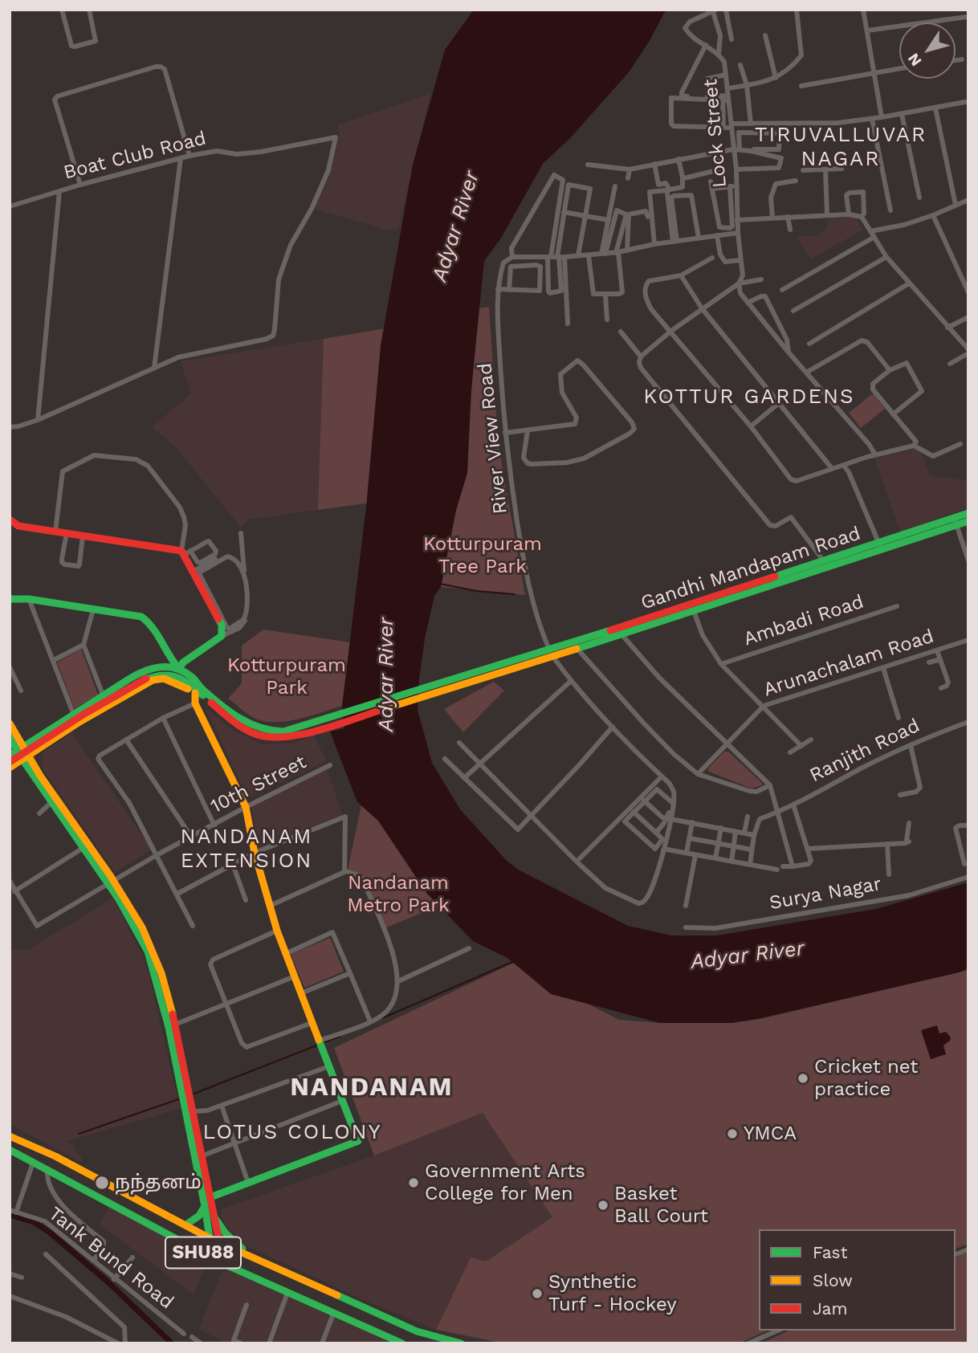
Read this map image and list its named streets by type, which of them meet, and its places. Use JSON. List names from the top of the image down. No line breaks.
{"streets":{"main road":["Gandhi Mandapam Road","SHU88"],"street":["Lock Street","Boat Club Road","River View Road","Ambadi Road","Arunachalam Road","Ranjith Road","10th Street","Surya Nagar","Tank Bund Road"]},"crossings":[["River View Road","Gandhi Mandapam Road"]],"districts":["TIRUVALLUVAR NAGAR","KOTTUR GARDENS","NANDANAM EXTENSION","NANDANAM","LOTUS COLONY"],"water":["Adyar River"],"parks":["Kotturpuram Tree Park","Kotturpuram Park","Nandanam Metro Park"],"places":["Cricket net practice","YMCA","நந்தனம்","Government Arts College for Men","Basket Ball Court","Synthetic Turf - Hockey"],"legend":["Fast","Slow","Jam"],"north":"bottom left"}
